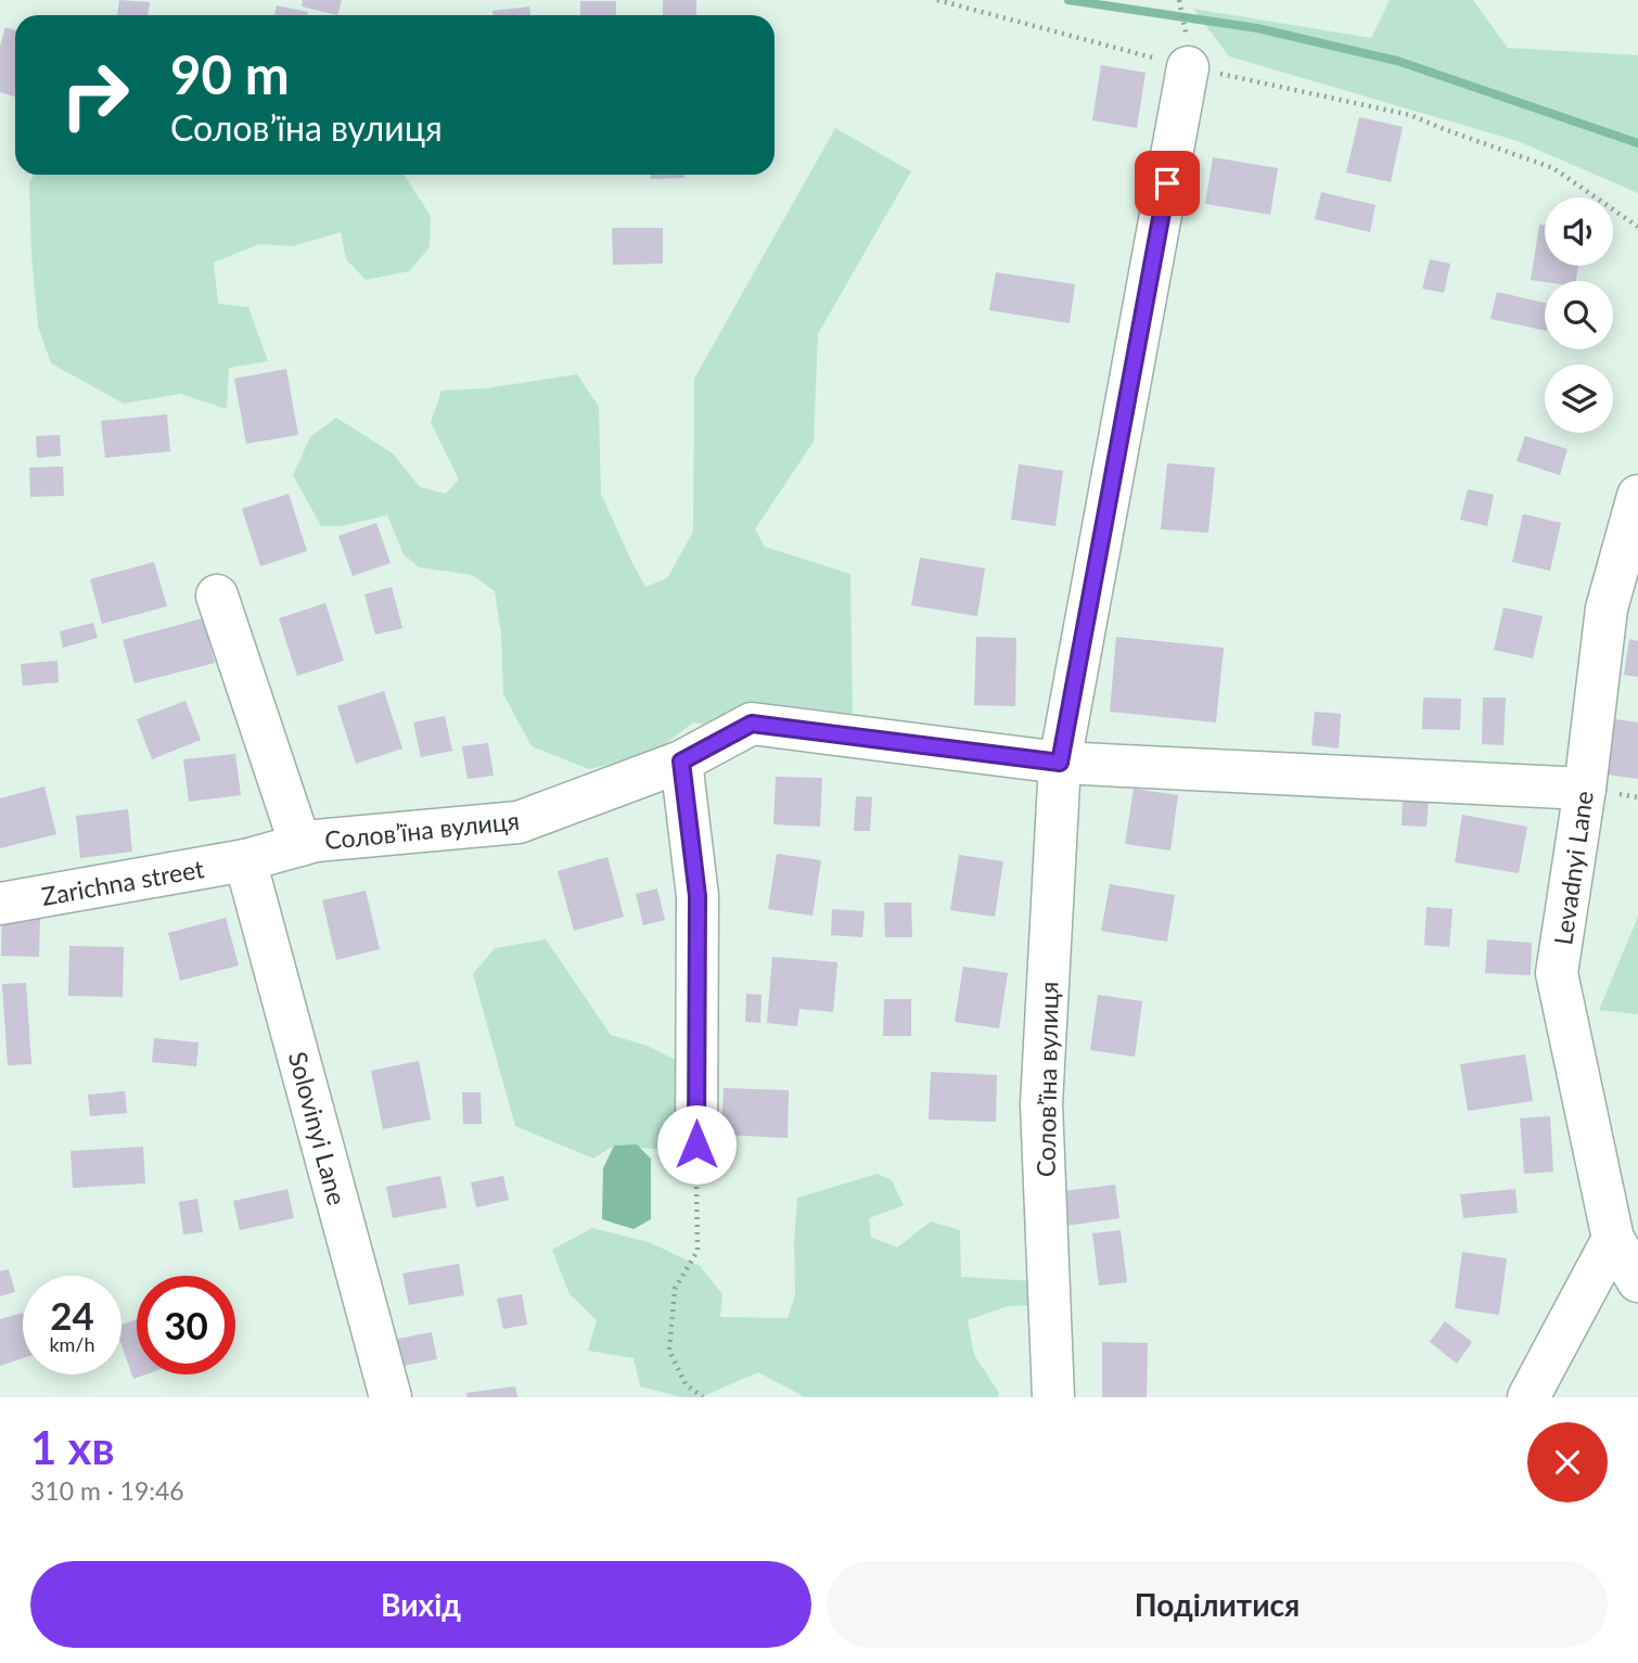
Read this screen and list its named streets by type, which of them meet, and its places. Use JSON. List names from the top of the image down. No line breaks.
{"streets":{"street":["Соловʼїна вулиця","Levadnyi Lane","Zarichna street","Solovinyi Lane"]},"crossings":[["Соловʼїна вулиця","Levadnyi Lane"],["Соловʼїна вулиця","Zarichna street"],["Соловʼїна вулиця","Solovinyi Lane"],["Zarichna street","Solovinyi Lane"]],"page":{"turn":["90 m","Соловʼїна вулиця"],"speed":"24 km/h","limit":"30","heading":["1 хв","310 m · 19:46"],"buttons":["Вихід","Поділитися"]}}
